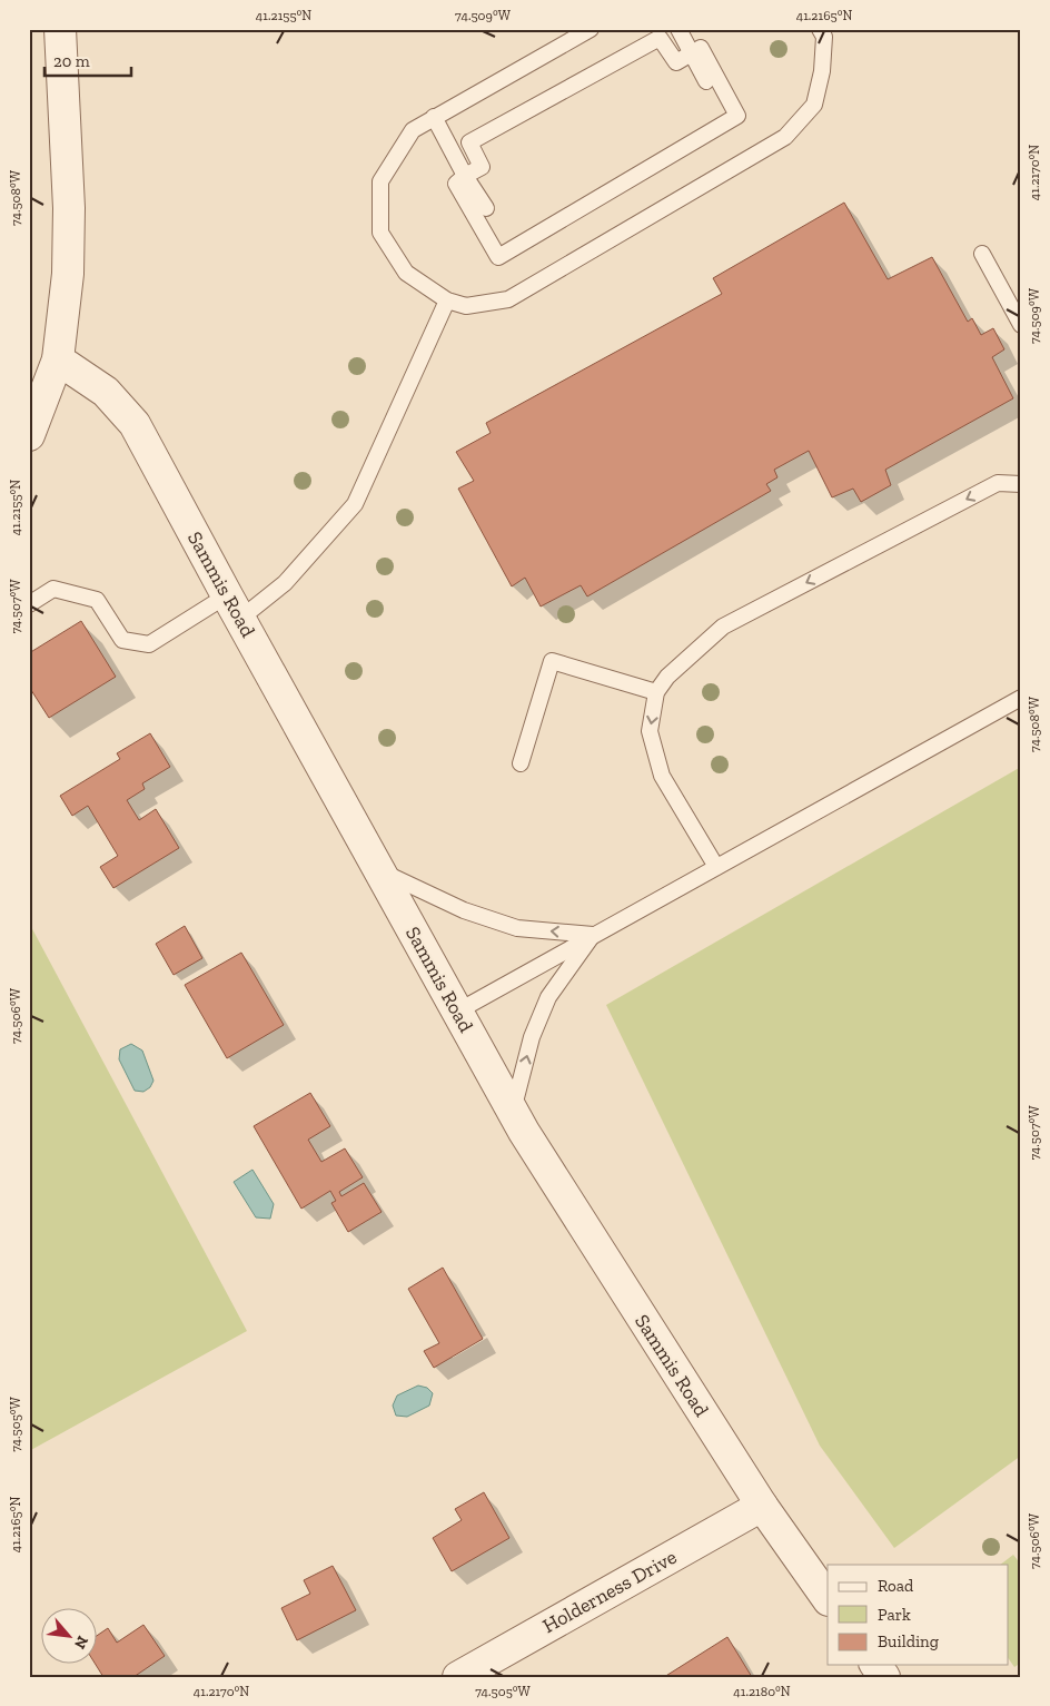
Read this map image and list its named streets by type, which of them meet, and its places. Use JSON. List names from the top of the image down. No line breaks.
{"streets":{"street":["Sammis Road","Holderness Drive"]},"crossings":[["Sammis Road","Holderness Drive"]],"legend":["Road","Park","Building"],"scale_bar":"20 m","north":"bottom right","coordinates":["41.2155°N","74.509°W","41.2165°N","41.2170°N","74.508°W","74.507°W","74.506°W","74.505°W","41.2180°N"]}
